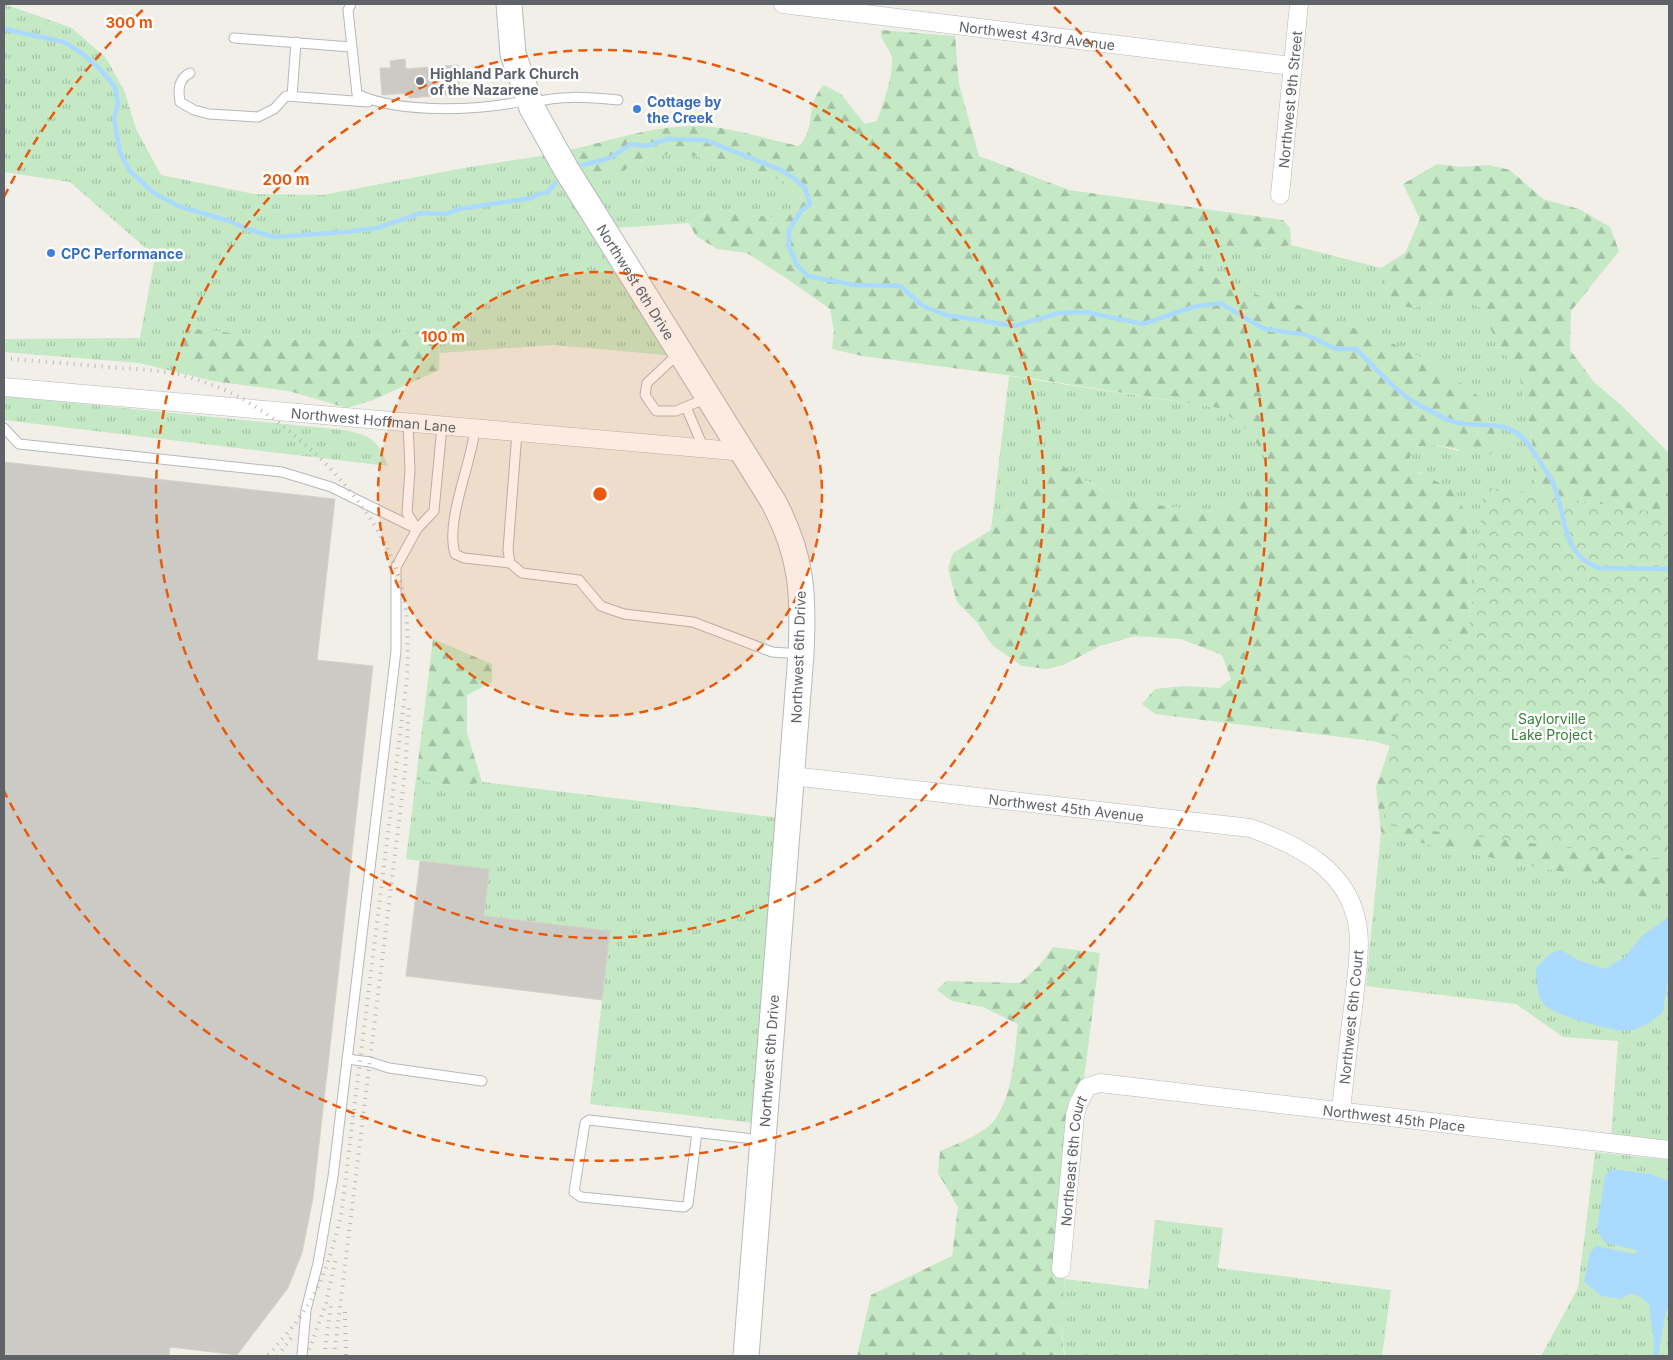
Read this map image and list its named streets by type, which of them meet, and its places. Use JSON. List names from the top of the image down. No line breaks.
{"streets":{"main road":["Northwest 6th Drive"],"street":["Northwest 43rd Avenue","Northwest 9th Street","Northwest Hoffman Lane","Northwest 45th Avenue","Northwest 6th Court","Northwest 45th Place","Northeast 6th Court"]},"crossings":[["Northwest 43rd Avenue","Northwest 9th Street"],["Northwest 6th Drive","Northwest Hoffman Lane"],["Northwest 6th Drive","Northwest 45th Avenue"],["Northwest 45th Avenue","Northwest 6th Court"],["Northwest 6th Court","Northwest 45th Place"],["Northwest 45th Place","Northeast 6th Court"]],"parks":["Saylorville Lake Project"],"places":["Highland Park Church of the Nazarene","Cottage by the Creek","CPC Performance"],"rings":["300 m","200 m","100 m"]}
